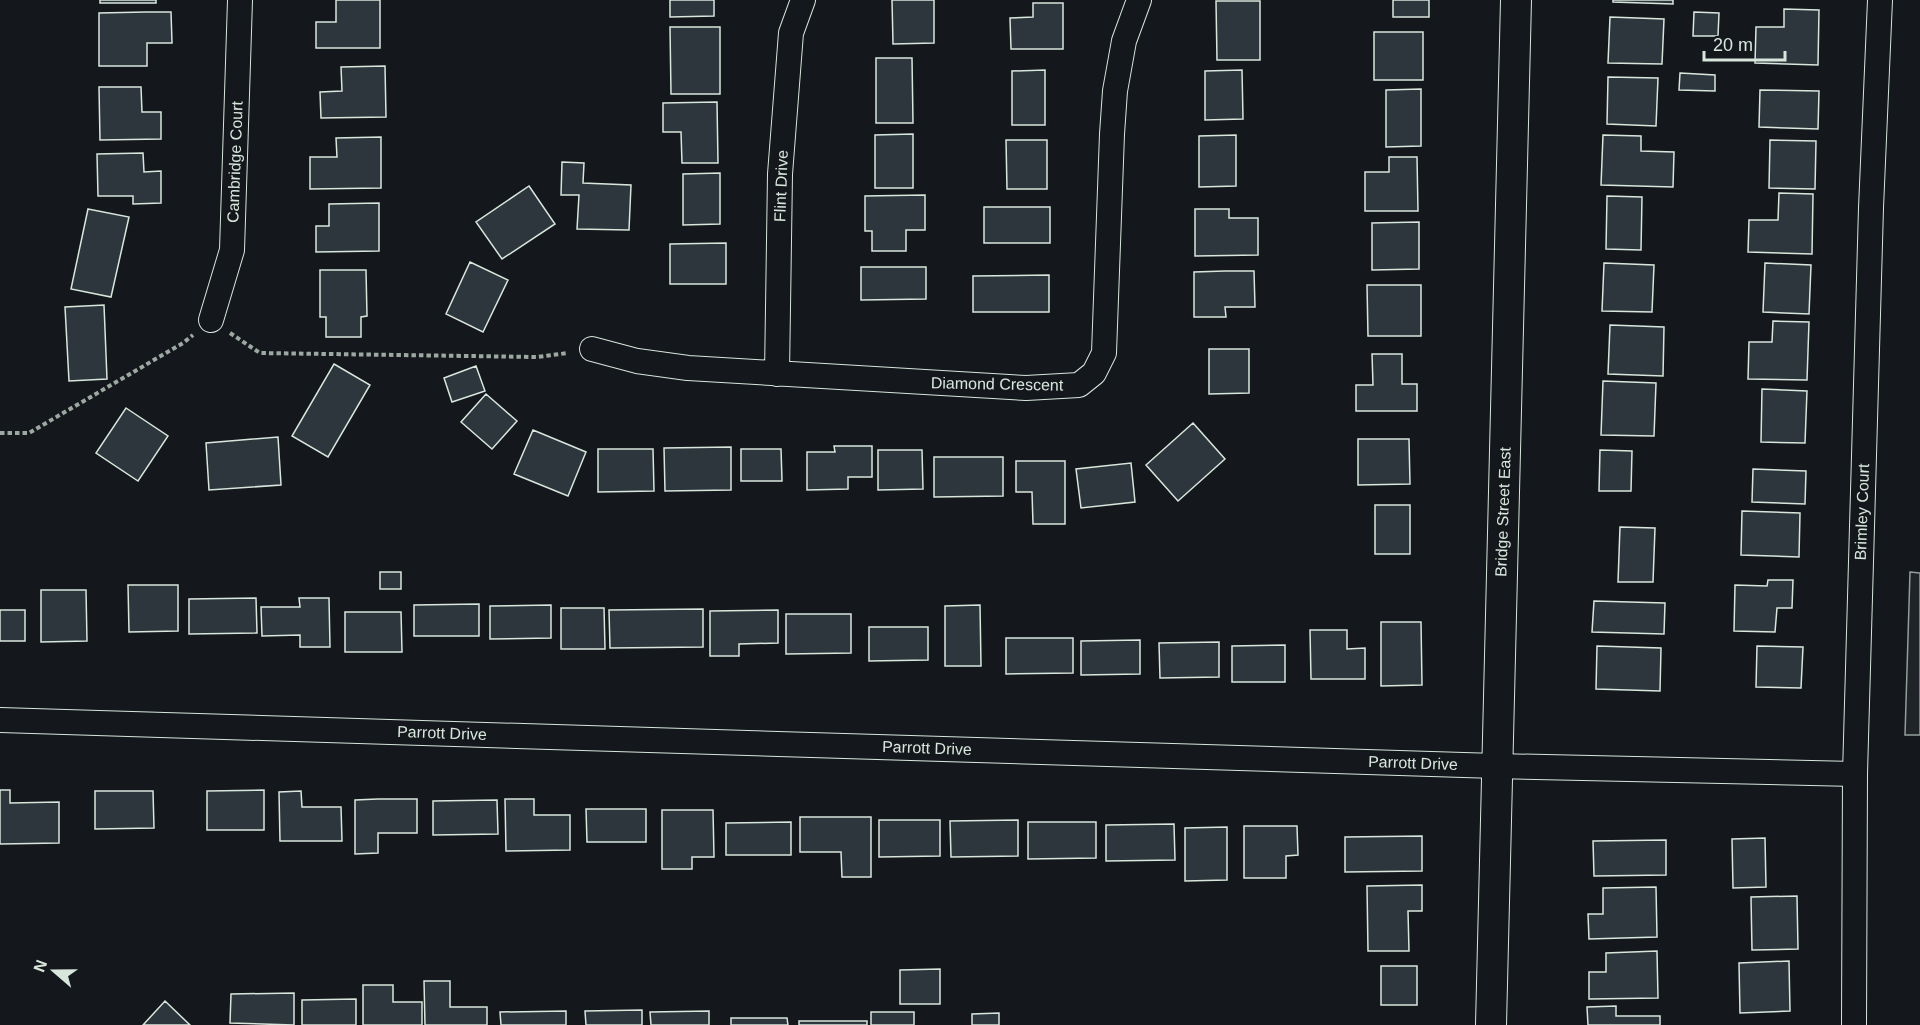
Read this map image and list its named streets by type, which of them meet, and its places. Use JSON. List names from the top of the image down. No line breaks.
{"streets":{"street":["Cambridge Court","Flint Drive","Diamond Crescent","Bridge Street East","Brimley Court","Parrott Drive"]},"crossings":[["Flint Drive","Diamond Crescent"],["Bridge Street East","Parrott Drive"],["Brimley Court","Parrott Drive"]],"scale_bar":"20 m","north":"left"}
